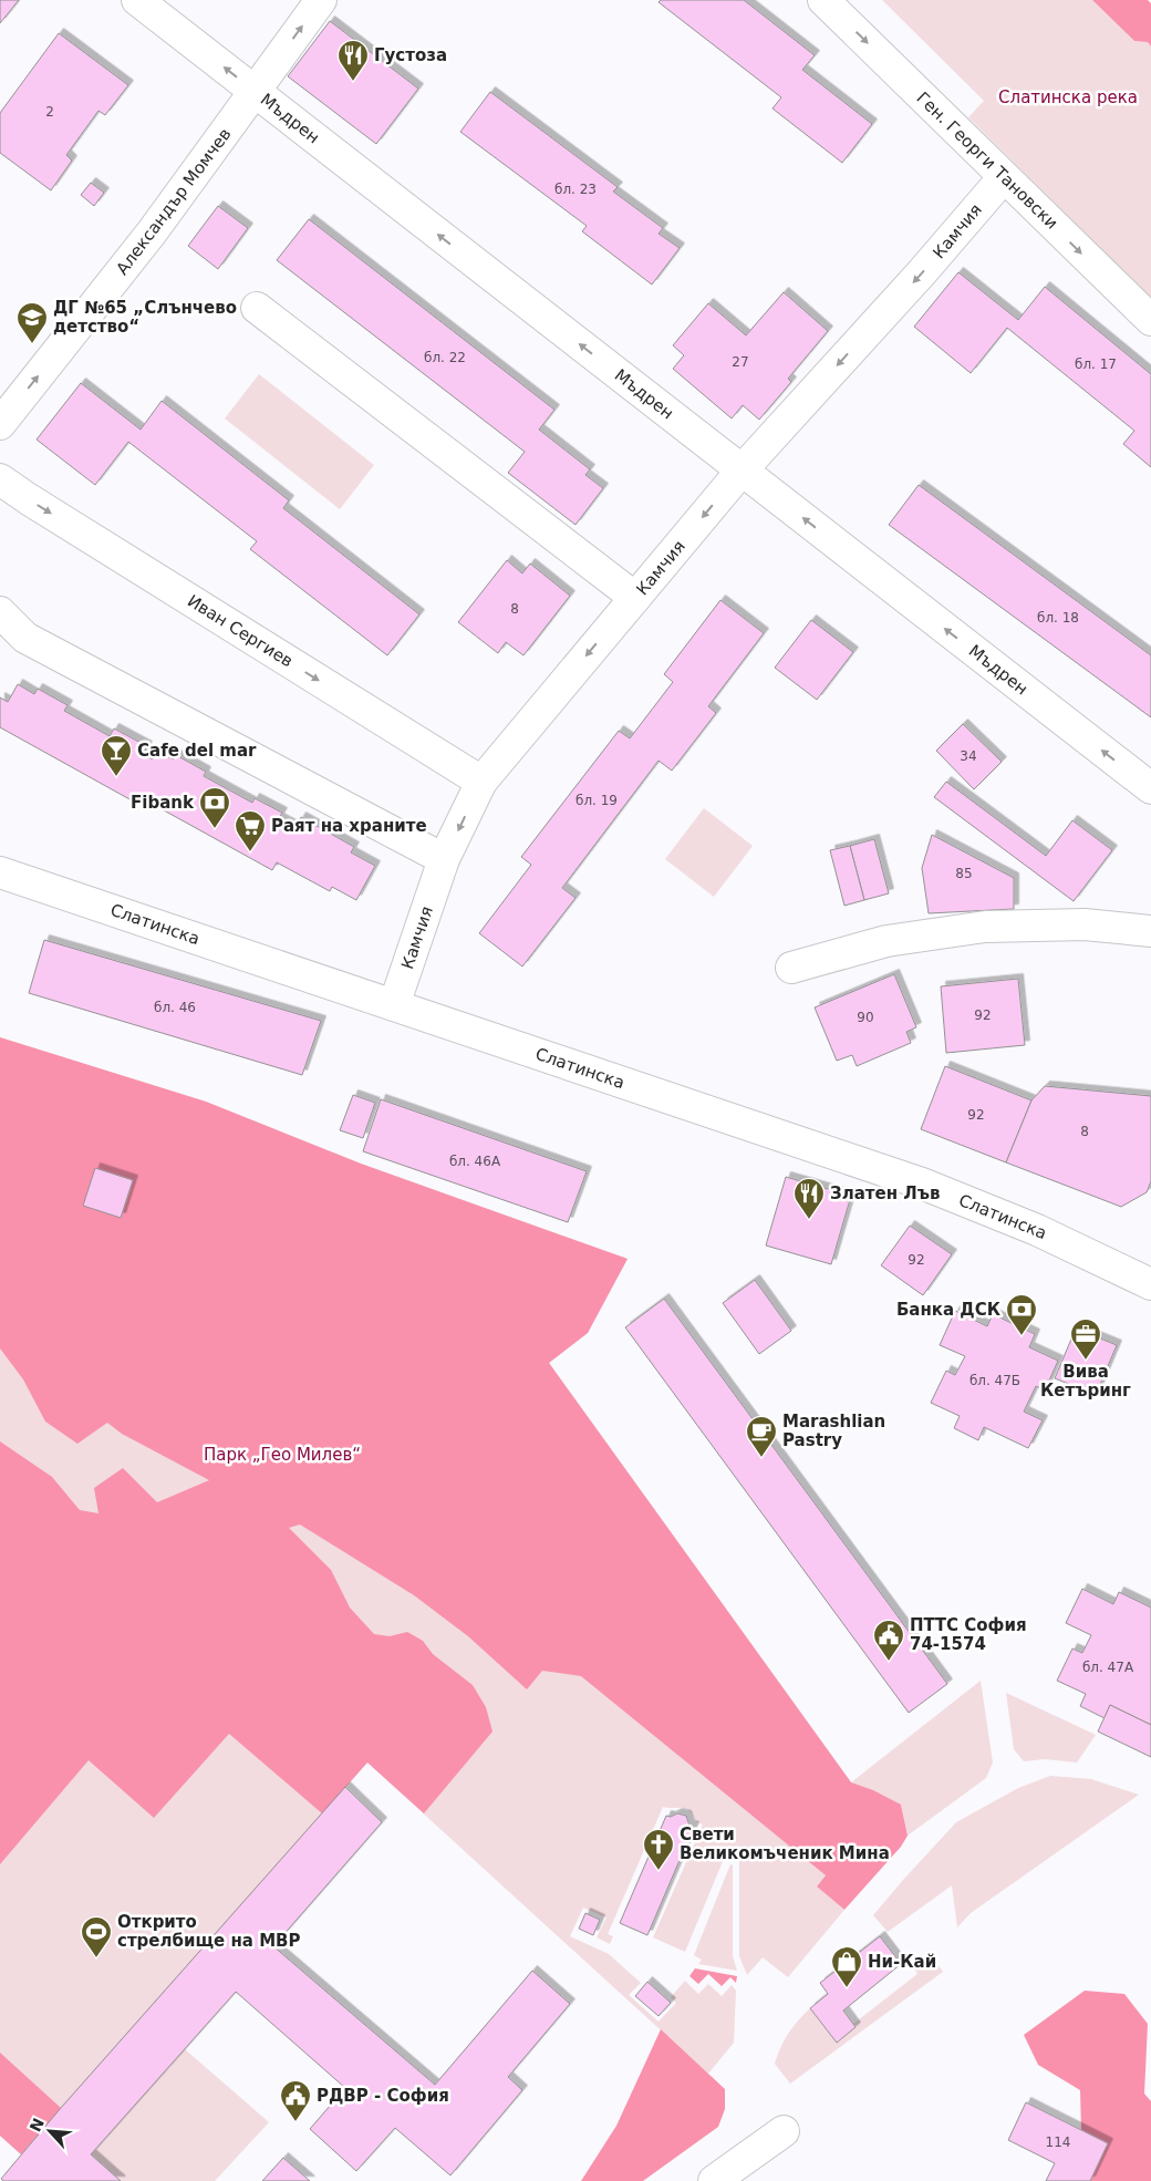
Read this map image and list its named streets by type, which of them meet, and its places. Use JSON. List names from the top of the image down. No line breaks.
{"streets":{"street":["Мъдрен","Ген. Георги Тановски","Александър Момчев","Камчия","Иван Сергиев","Слатинска"]},"crossings":[["Мъдрен","Александър Момчев"],["Мъдрен","Камчия"],["Ген. Георги Тановски","Камчия"],["Камчия","Иван Сергиев"],["Камчия","Слатинска"]],"one_way":["Ген. Георги Тановски","Александър Момчев","Камчия"],"parks":["Слатинска река","Парк „Гео Милев“"],"places":{"restaurant":["Густоза","Златен Лъв"],"school or university":["ДГ №65 „Слънчево детство“"],"bar":["Cafe del mar"],"bank":["Fibank","Банка ДСК"],"supermarket":["Раят на храните"],"office":["Вива Кетъринг"],"cafe":["Marashlian Pastry"],"public building":["ПТТС София 74-1574","РДВР - София"],"church":["Свети Великомъченик Мина"],"sports":["Открито стрелбище на МВР"],"shop":["Ни-Кай"]},"house_numbers":["2","бл. 23","бл. 22","27","бл. 17","8","бл. 18","34","бл. 19","85","бл. 46","92","90","92","8","бл. 46А","92","бл. 47Б","бл. 47А","114"],"north":"top left"}
